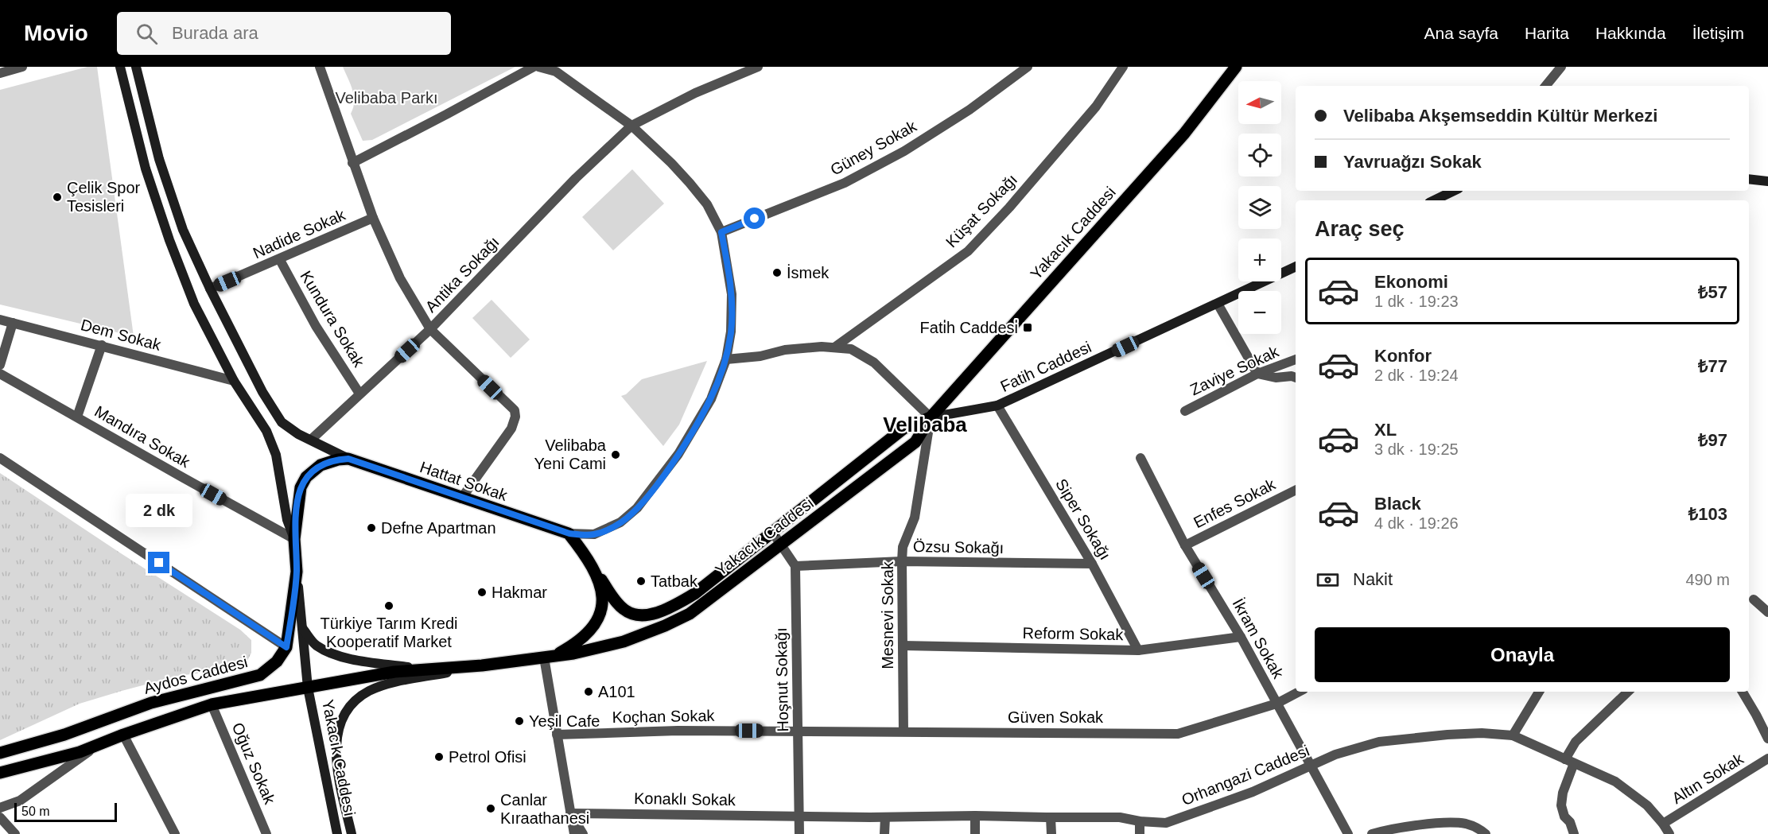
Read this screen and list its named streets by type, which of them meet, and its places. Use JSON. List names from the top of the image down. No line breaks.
{"streets":{"main road":["Yakacık Caddesi","Hattat Sokak","Aydos Caddesi"],"street":["Güney Sokak","Küşat Sokağı","Nadide Sokak","Antika Sokağı","Kundura Sokak","Dem Sokak","Fatih Caddesi","Zaviye Sokak","Mandıra Sokak","Enfes Sokak","Siper Sokağı","Özsu Sokağı","Mesnevi Sokak","Reform Sokak","İkram Sokak","Hoşnut Sokağı","Koçhan Sokak","Güven Sokak","Oğuz Sokak","Orhangazi Caddesi","Altın Sokak","Konaklı Sokak"]},"crossings":[["Yakacık Caddesi","Fatih Caddesi"],["Yakacık Caddesi","Mesnevi Sokak"],["Yakacık Caddesi","Aydos Caddesi"],["Nadide Sokak","Kundura Sokak"],["Antika Sokağı","Kundura Sokak"],["Fatih Caddesi","Siper Sokağı"],["Fatih Caddesi","Mesnevi Sokak"],["Enfes Sokak","İkram Sokak"],["Siper Sokağı","Özsu Sokağı"],["Siper Sokağı","Reform Sokak"],["Özsu Sokağı","Mesnevi Sokak"],["Özsu Sokağı","Hoşnut Sokağı"],["Mesnevi Sokak","Reform Sokak"],["Mesnevi Sokak","Güven Sokak"],["Reform Sokak","İkram Sokak"],["İkram Sokak","Güven Sokak"],["İkram Sokak","Orhangazi Caddesi"],["Aydos Caddesi","Oğuz Sokak"],["Hoşnut Sokağı","Koçhan Sokak"],["Hoşnut Sokağı","Güven Sokak"],["Hoşnut Sokağı","Orhangazi Caddesi"],["Hoşnut Sokağı","Konaklı Sokak"],["Koçhan Sokak","Güven Sokak"],["Orhangazi Caddesi","Altın Sokak"],["Orhangazi Caddesi","Konaklı Sokak"]],"districts":["Velibaba"],"parks":["Velibaba Parkı"],"places":{"other":["Çelik Spor Tesisleri","İsmek","Velibaba Yeni Cami","Defne Apartman","Tatbak","Hakmar","Türkiye Tarım Kredi Kooperatif Market","A101","Yeşil Cafe","Petrol Ofisi","Canlar Kıraathanesi"],"transit":["Fati̇h Caddesi̇"]},"scale_bar":"50 m","north":"left","page":{"header":"Movio","search":"Burada ara","nav":["Ana sayfa","Harita","Hakkında","İletişim"],"map_buttons":["+","−"],"banner":["Velibaba Akşemseddin Kültür Merkezi","Yavruağzı Sokak"],"heading":"Araç seç","list":[{"name":"Ekonomi","note":"1 dk · 19:23","value":"₺57"},{"name":"Konfor","note":"2 dk · 19:24","value":"₺77"},{"name":"XL","note":"3 dk · 19:25","value":"₺97"},{"name":"Black","note":"4 dk · 19:26","value":"₺103"}],"bubble":"2 dk","pay":["Nakit","490 m"],"buttons":"Onayla","scale":"50 m"}}
